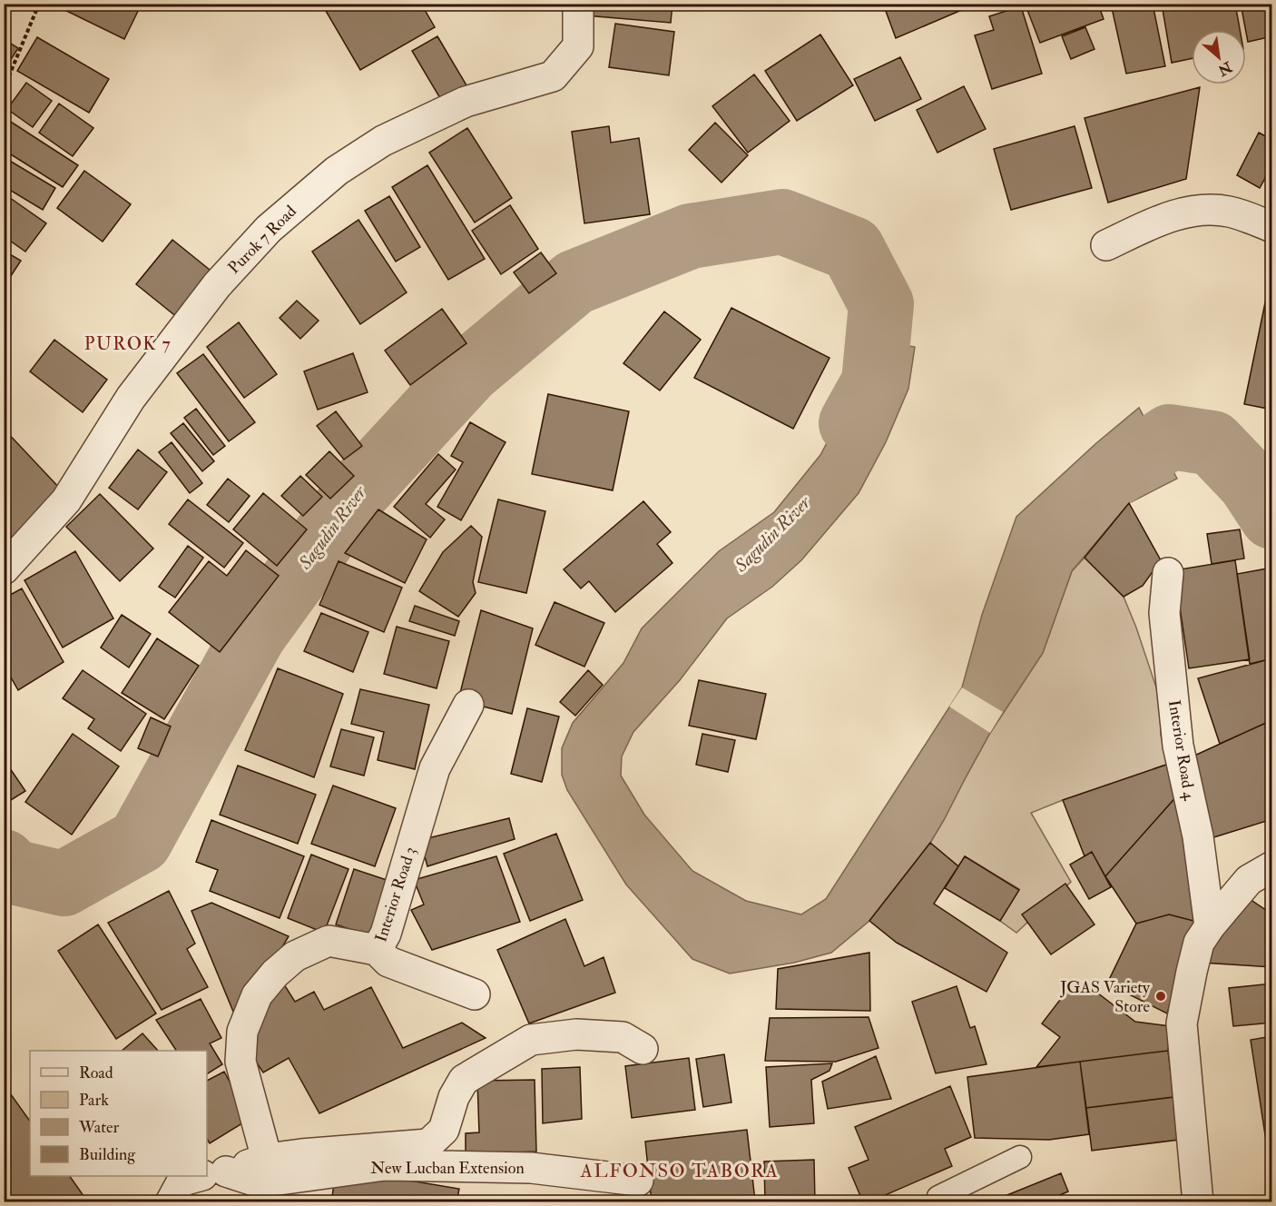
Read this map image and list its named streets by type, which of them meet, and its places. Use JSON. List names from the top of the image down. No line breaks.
{"streets":{"street":["Purok 7 Road","Interior Road 4","Interior Road 3","New Lucban Extension"]},"districts":["PUROK 7","ALFONSO TABORA"],"water":["Sagudin River"],"places":["JGAS Variety Store"],"legend":["Road","Park","Water","Building"],"north":"bottom right"}
